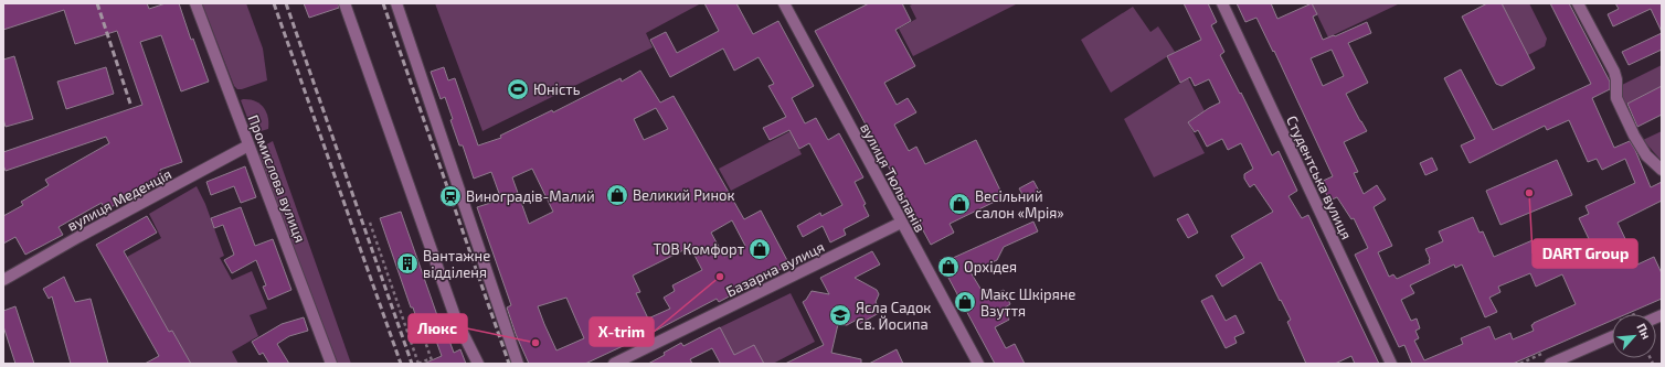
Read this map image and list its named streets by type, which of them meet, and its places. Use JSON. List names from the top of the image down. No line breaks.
{"streets":{"street":["вулиця Тюльпанів","Студентська вулиця","Промислова вулиця","вулиця Меденція","Базарна вулиця"]},"crossings":[["вулиця Тюльпанів","Базарна вулиця"],["Промислова вулиця","вулиця Меденція"]],"places":{"sports":["Юність"],"other":["DART Group","X-trim","Люкс"],"shop":["Великий Ринок","Весільний салон «Мрія»","ТОВ Комфорт","Орхідея","Макс Шкіряне Взуття"],"station":["Виноградів-Малий"],"building":["Вантажне відділеня"],"school or university":["Ясла Садок Св. Йосипа"]},"north":"top right"}
